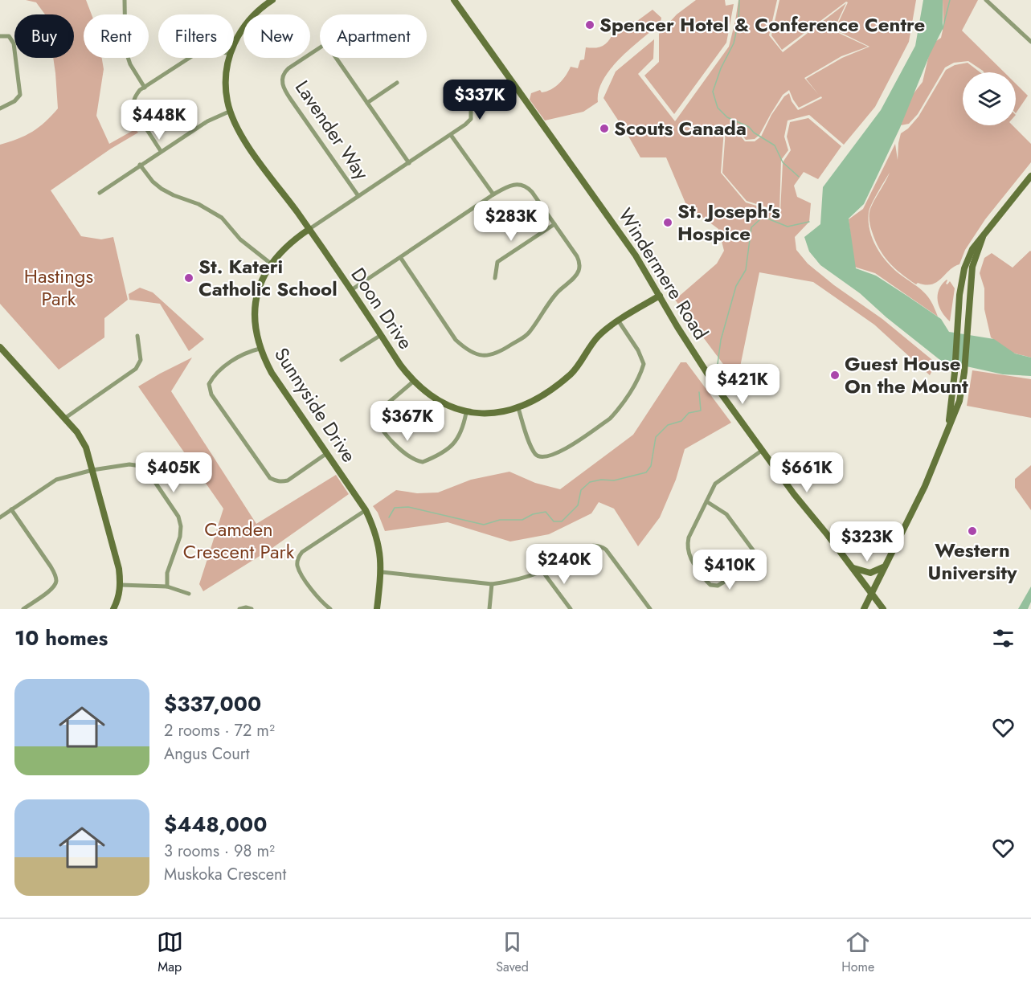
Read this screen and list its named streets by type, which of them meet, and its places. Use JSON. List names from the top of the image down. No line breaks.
{"streets":{"street":["Lavender Way","Windermere Road","Doon Drive","Sunnyside Drive"]},"crossings":[["Windermere Road","Doon Drive"],["Doon Drive","Sunnyside Drive"]],"parks":["Hastings Park","Camden Crescent Park"],"places":["Spencer Hotel & Conference Centre","Scouts Canada","St. Joseph's Hospice","St. Kateri Catholic School","Guest House On the Mount","Western University"],"page":{"chip":["Buy","Rent","Filters","New","Apartment"],"price":["$337K","$448K","$283K","$421K","$367K","$405K","$661K","$323K","$240K","$410K"],"heading":"10 homes","list":[{"name":"$337,000","note":"2 rooms · 72 m² · Angus Court"},{"name":"$448,000","note":"3 rooms · 98 m² · Muskoka Crescent"}],"tabs":["Map","Saved","Home"]}}
